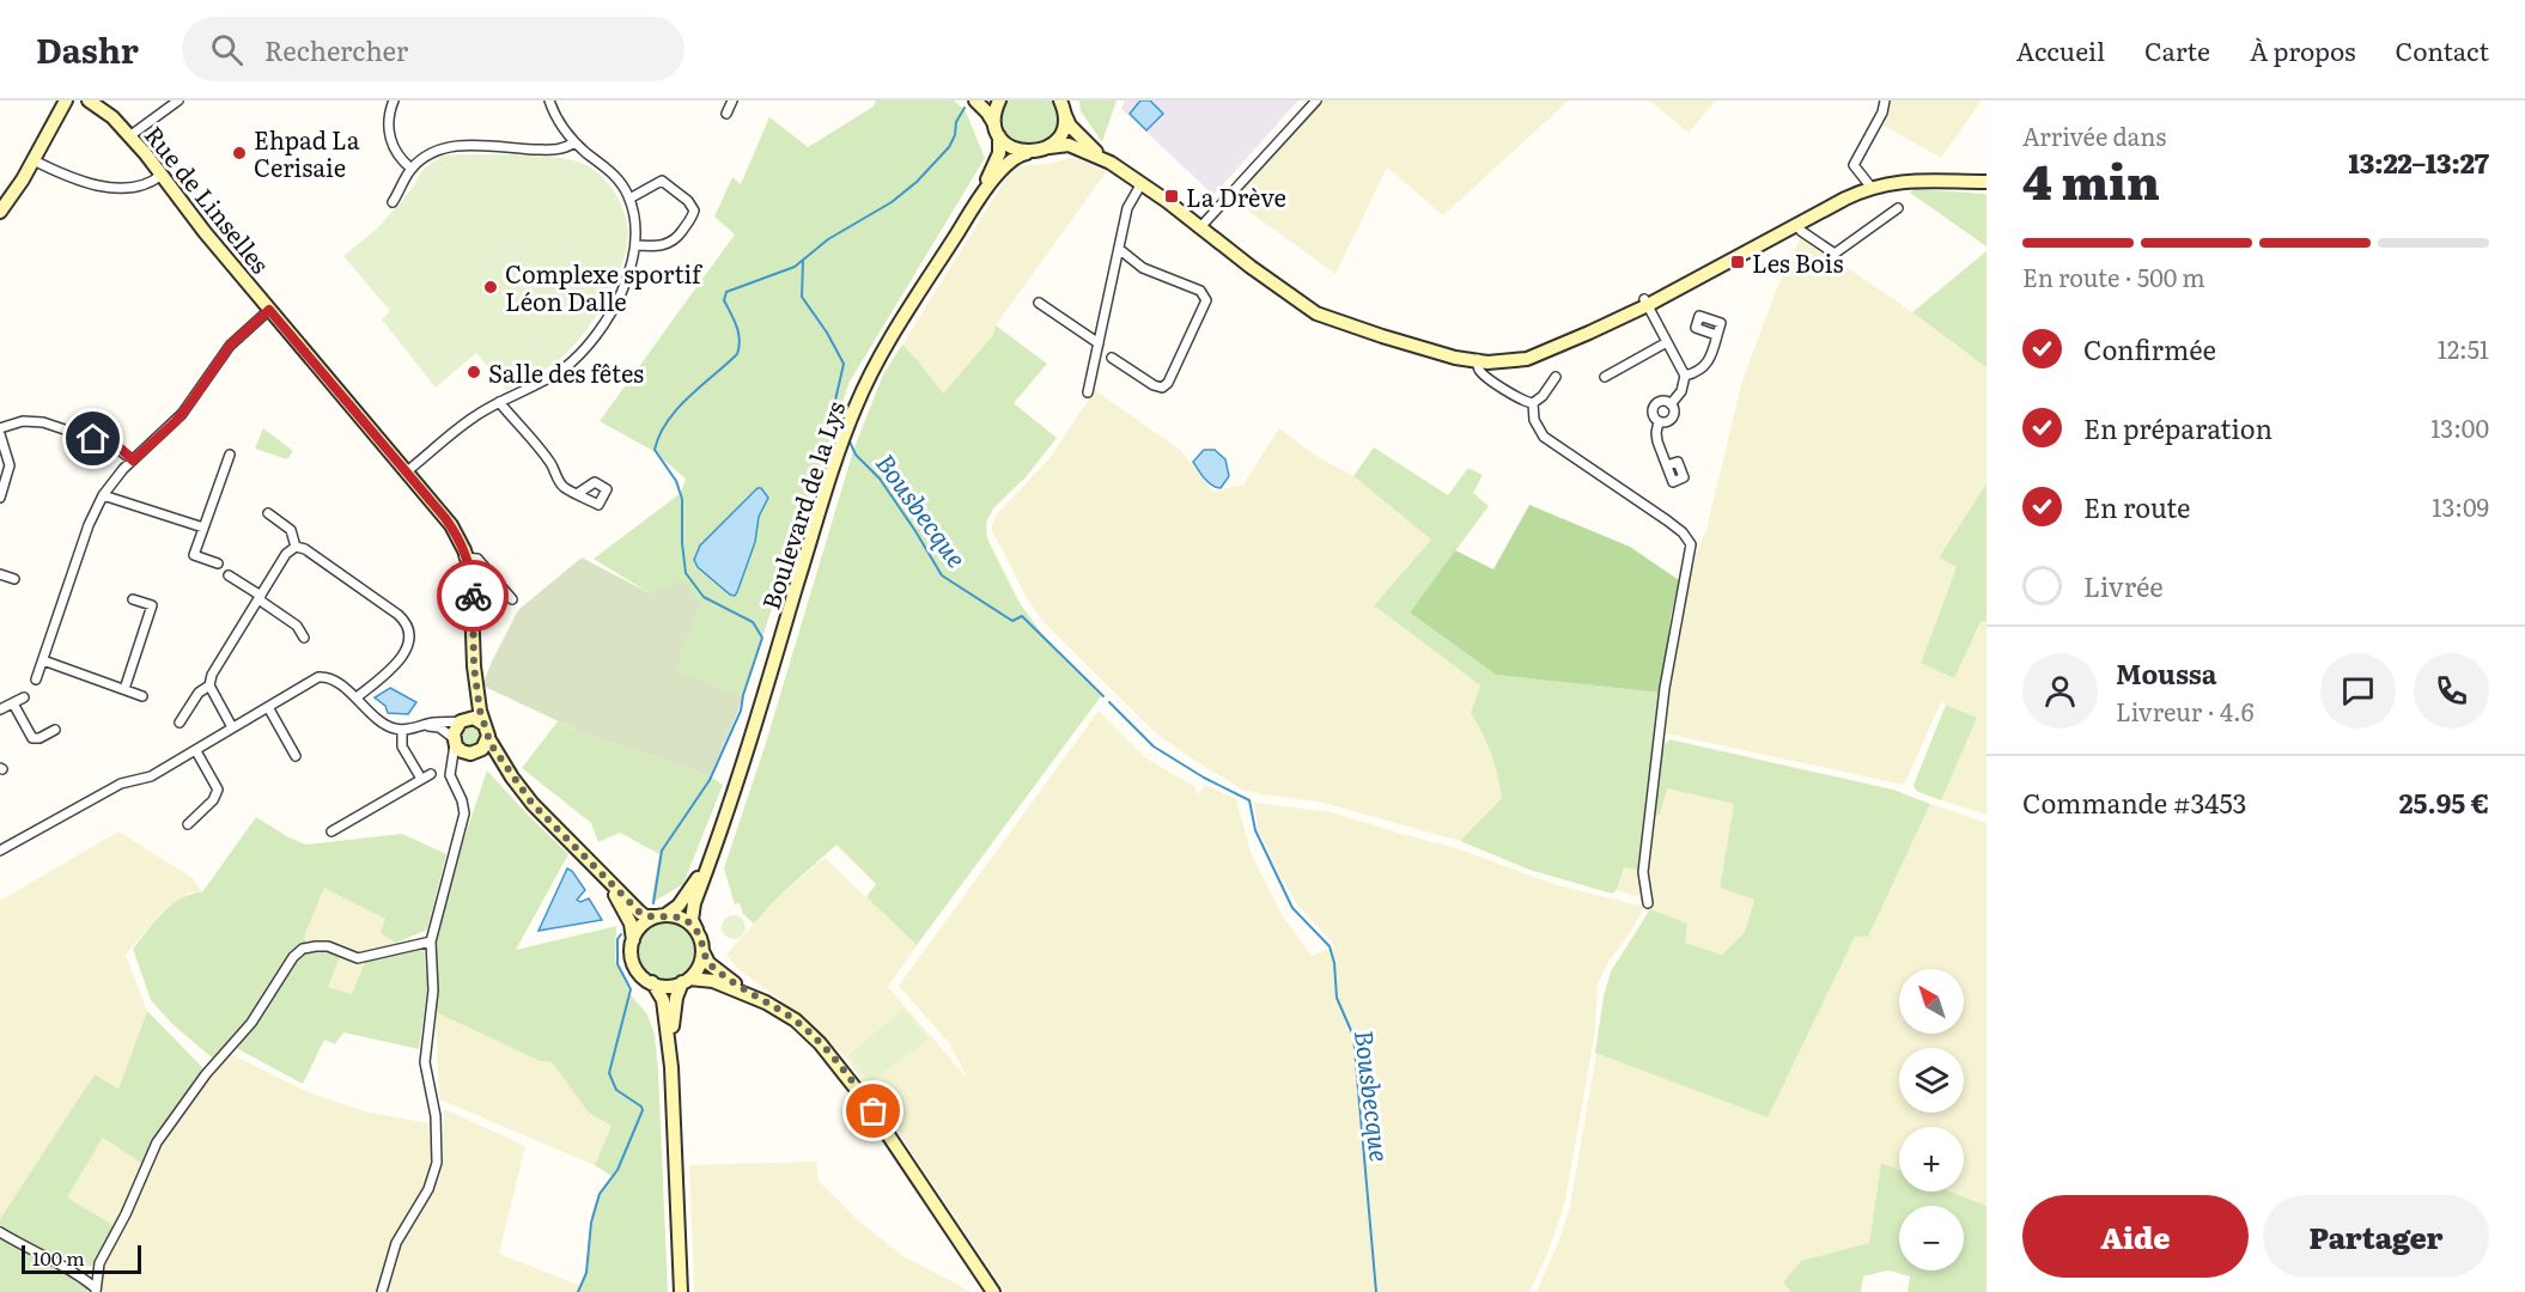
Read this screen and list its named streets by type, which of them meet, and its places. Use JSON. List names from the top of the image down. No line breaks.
{"streets":{"street":["Rue de Linselles","Boulevard de la Lys"]},"crossings":[["Rue de Linselles","Boulevard de la Lys"]],"water":["Bousbecque"],"places":{"other":["Ehpad La Cerisaie","Complexe sportif Léon Dalle","Salle des fêtes"],"transit":["La Drève","Les Bois"]},"scale_bar":"100 m","north":"top left","page":{"header":"Dashr","search":"Rechercher","nav":["Accueil","Carte","À propos","Contact"],"heading":["4 min","Arrivée dans","13:22–13:27"],"panel":["Moussa","Livreur · 4.6","Commande #3453","25.95 €"],"bar":"En route · 500 m","list":[["Confirmée","12:51"],["En préparation","13:00"],["En route","13:09"],"Livrée"],"map_buttons":["+","−"],"buttons":["Aide","Partager"],"scale":"100 m"}}
